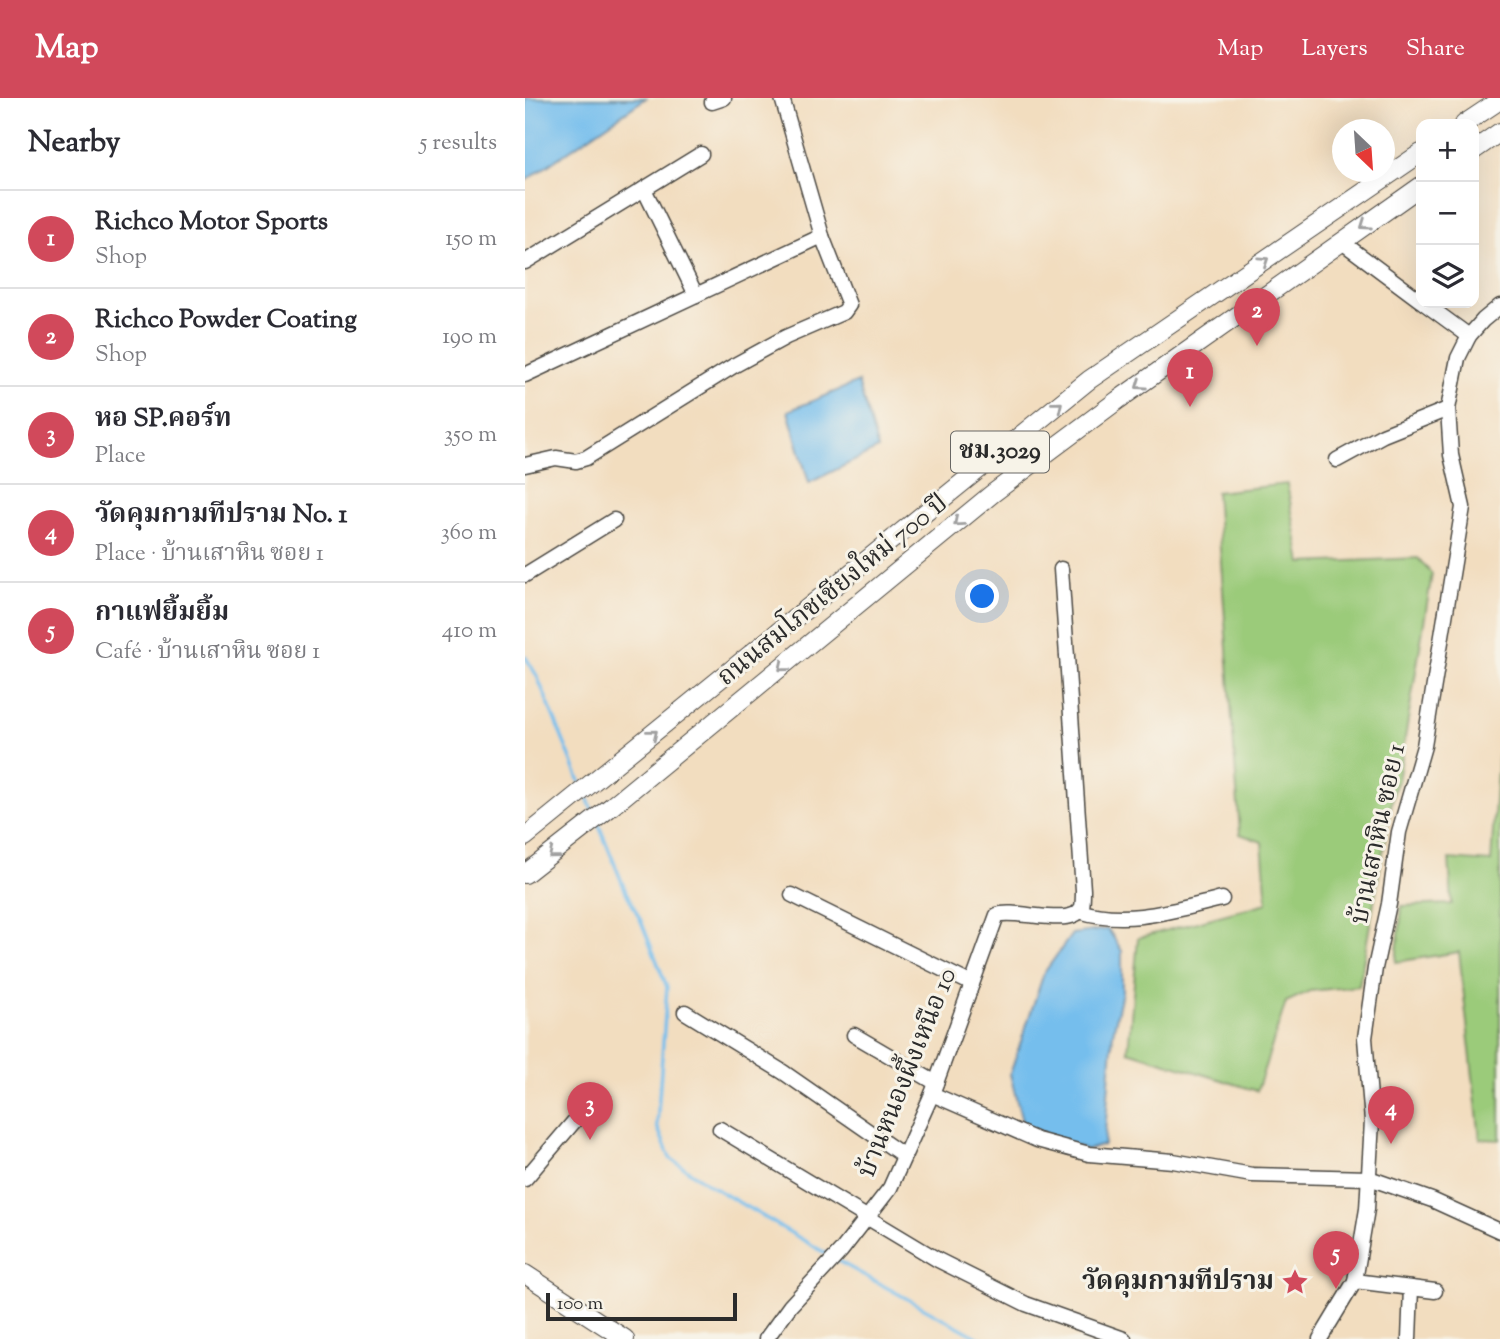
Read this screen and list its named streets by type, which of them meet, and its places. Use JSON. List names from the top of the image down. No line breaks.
{"streets":{"main road":["ชม.3029","ถนนสมโภชเชียงใหม่ 700 ปี"],"street":["บ้านเสาหิน ซอย 1","บ้านหนองผึ้งเหนือ 10"]},"places":{"place":["วัดคุมกามทีปราม"]},"scale_bar":"100 m","north":"bottom right","page":{"header":"Map","nav":["Map","Layers","Share"],"heading":["Nearby","5 results"],"map_buttons":["+","−"],"list":[{"mark":"1","name":"Richco Motor Sports","note":"Shop","value":"150 m"},{"mark":"2","name":"Richco Powder Coating","note":"Shop","value":"190 m"},{"mark":"3","name":"หอ SP.คอร์ท","note":"Place","value":"350 m"},{"mark":"4","name":"วัดคุมกามทีปราม No. 1","note":"Place · บ้านเสาหิน ซอย 1","value":"360 m"},{"mark":"5","name":"กาแฟยิ้มยิ้ม","note":"Café · บ้านเสาหิน ซอย 1","value":"410 m"}],"pins":["2","1","3","4","5"],"scale":"100 m"}}
